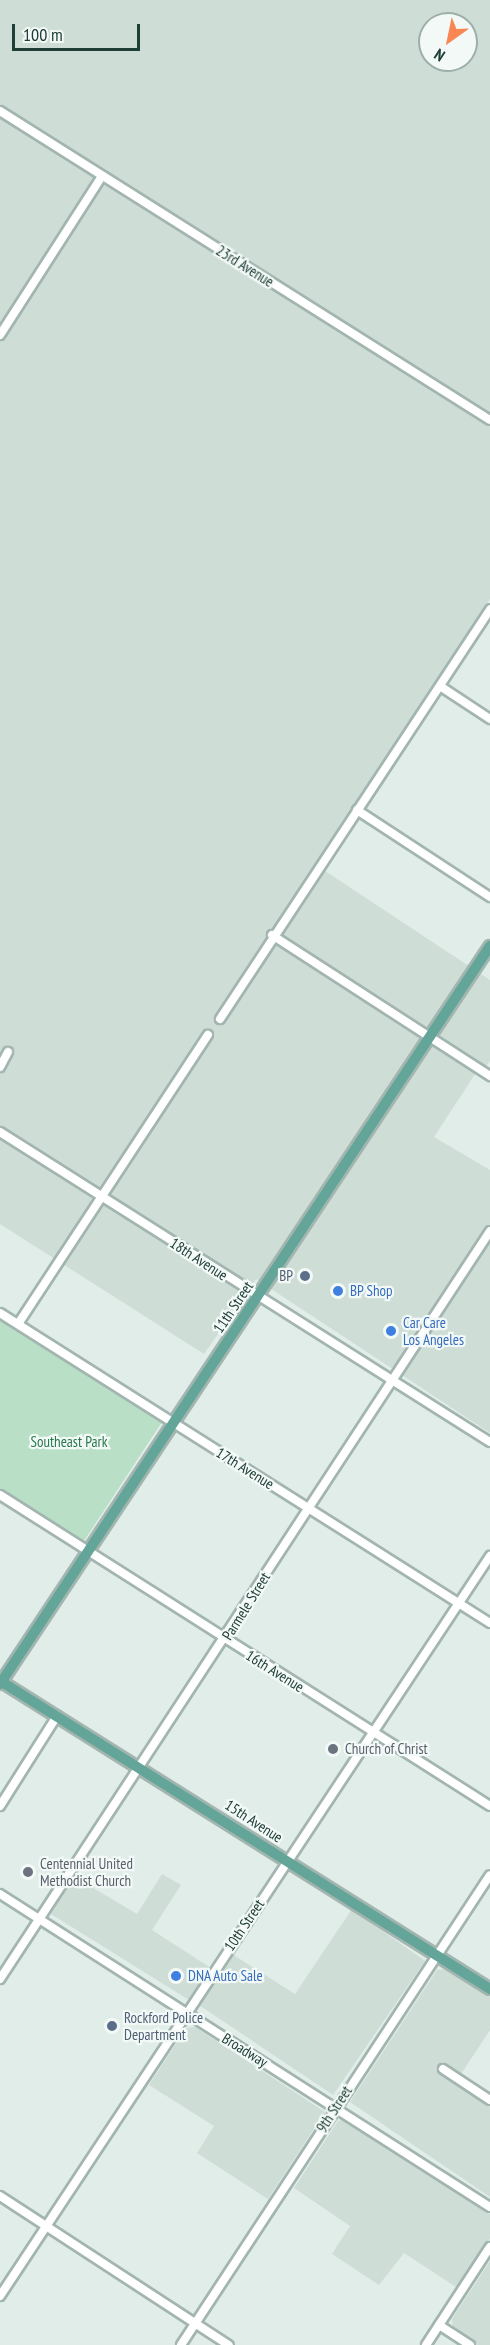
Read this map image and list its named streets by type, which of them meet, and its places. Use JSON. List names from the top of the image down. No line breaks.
{"streets":{"main road":["11th Street","15th Avenue"],"street":["23rd Avenue","18th Avenue","17th Avenue","Parmele Street","16th Avenue","10th Street","Broadway","9th Street"]},"crossings":[["18th Avenue","11th Street"],["18th Avenue","Parmele Street"],["11th Street","17th Avenue"],["11th Street","16th Avenue"],["11th Street","15th Avenue"],["17th Avenue","Parmele Street"],["17th Avenue","10th Street"],["Parmele Street","16th Avenue"],["Parmele Street","15th Avenue"],["Parmele Street","Broadway"],["16th Avenue","10th Street"],["15th Avenue","10th Street"],["15th Avenue","9th Street"],["10th Street","Broadway"],["Broadway","9th Street"]],"parks":["Southeast Park"],"places":["BP","BP Shop","Car Care Los Angeles","Church of Christ","Centennial United Methodist Church","DNA Auto Sale","Rockford Police Department"],"scale_bar":"100 m","north":"bottom left"}
